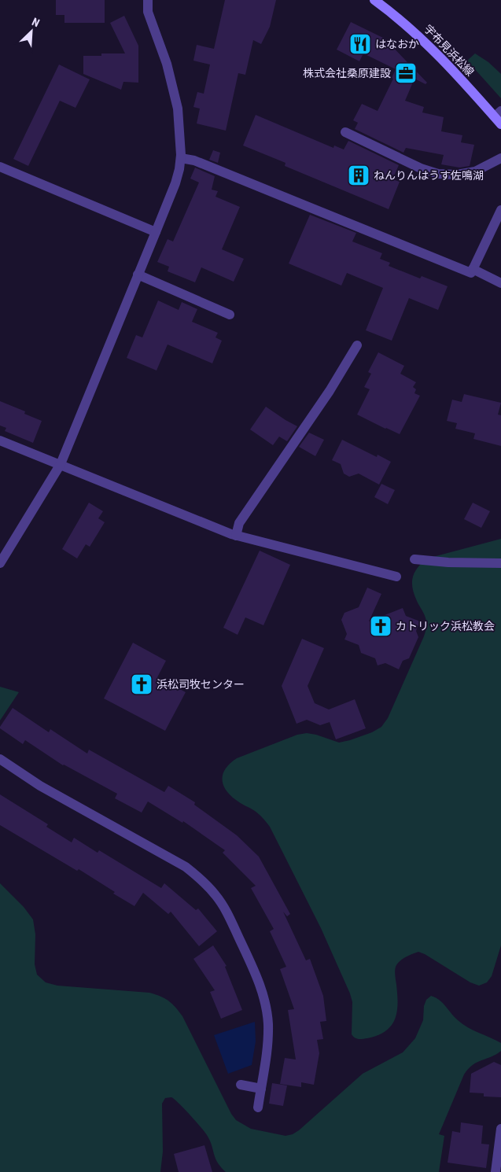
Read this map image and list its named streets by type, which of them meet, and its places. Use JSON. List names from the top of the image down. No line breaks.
{"streets":{"main road":["宇布見浜松線"]},"places":{"restaurant":["はなおか"],"office":["株式会社桑原建設"],"building":["ねんりんはうす佐鳴湖"],"church":["カトリック浜松教会","浜松司牧センター"]},"north":"top right"}
